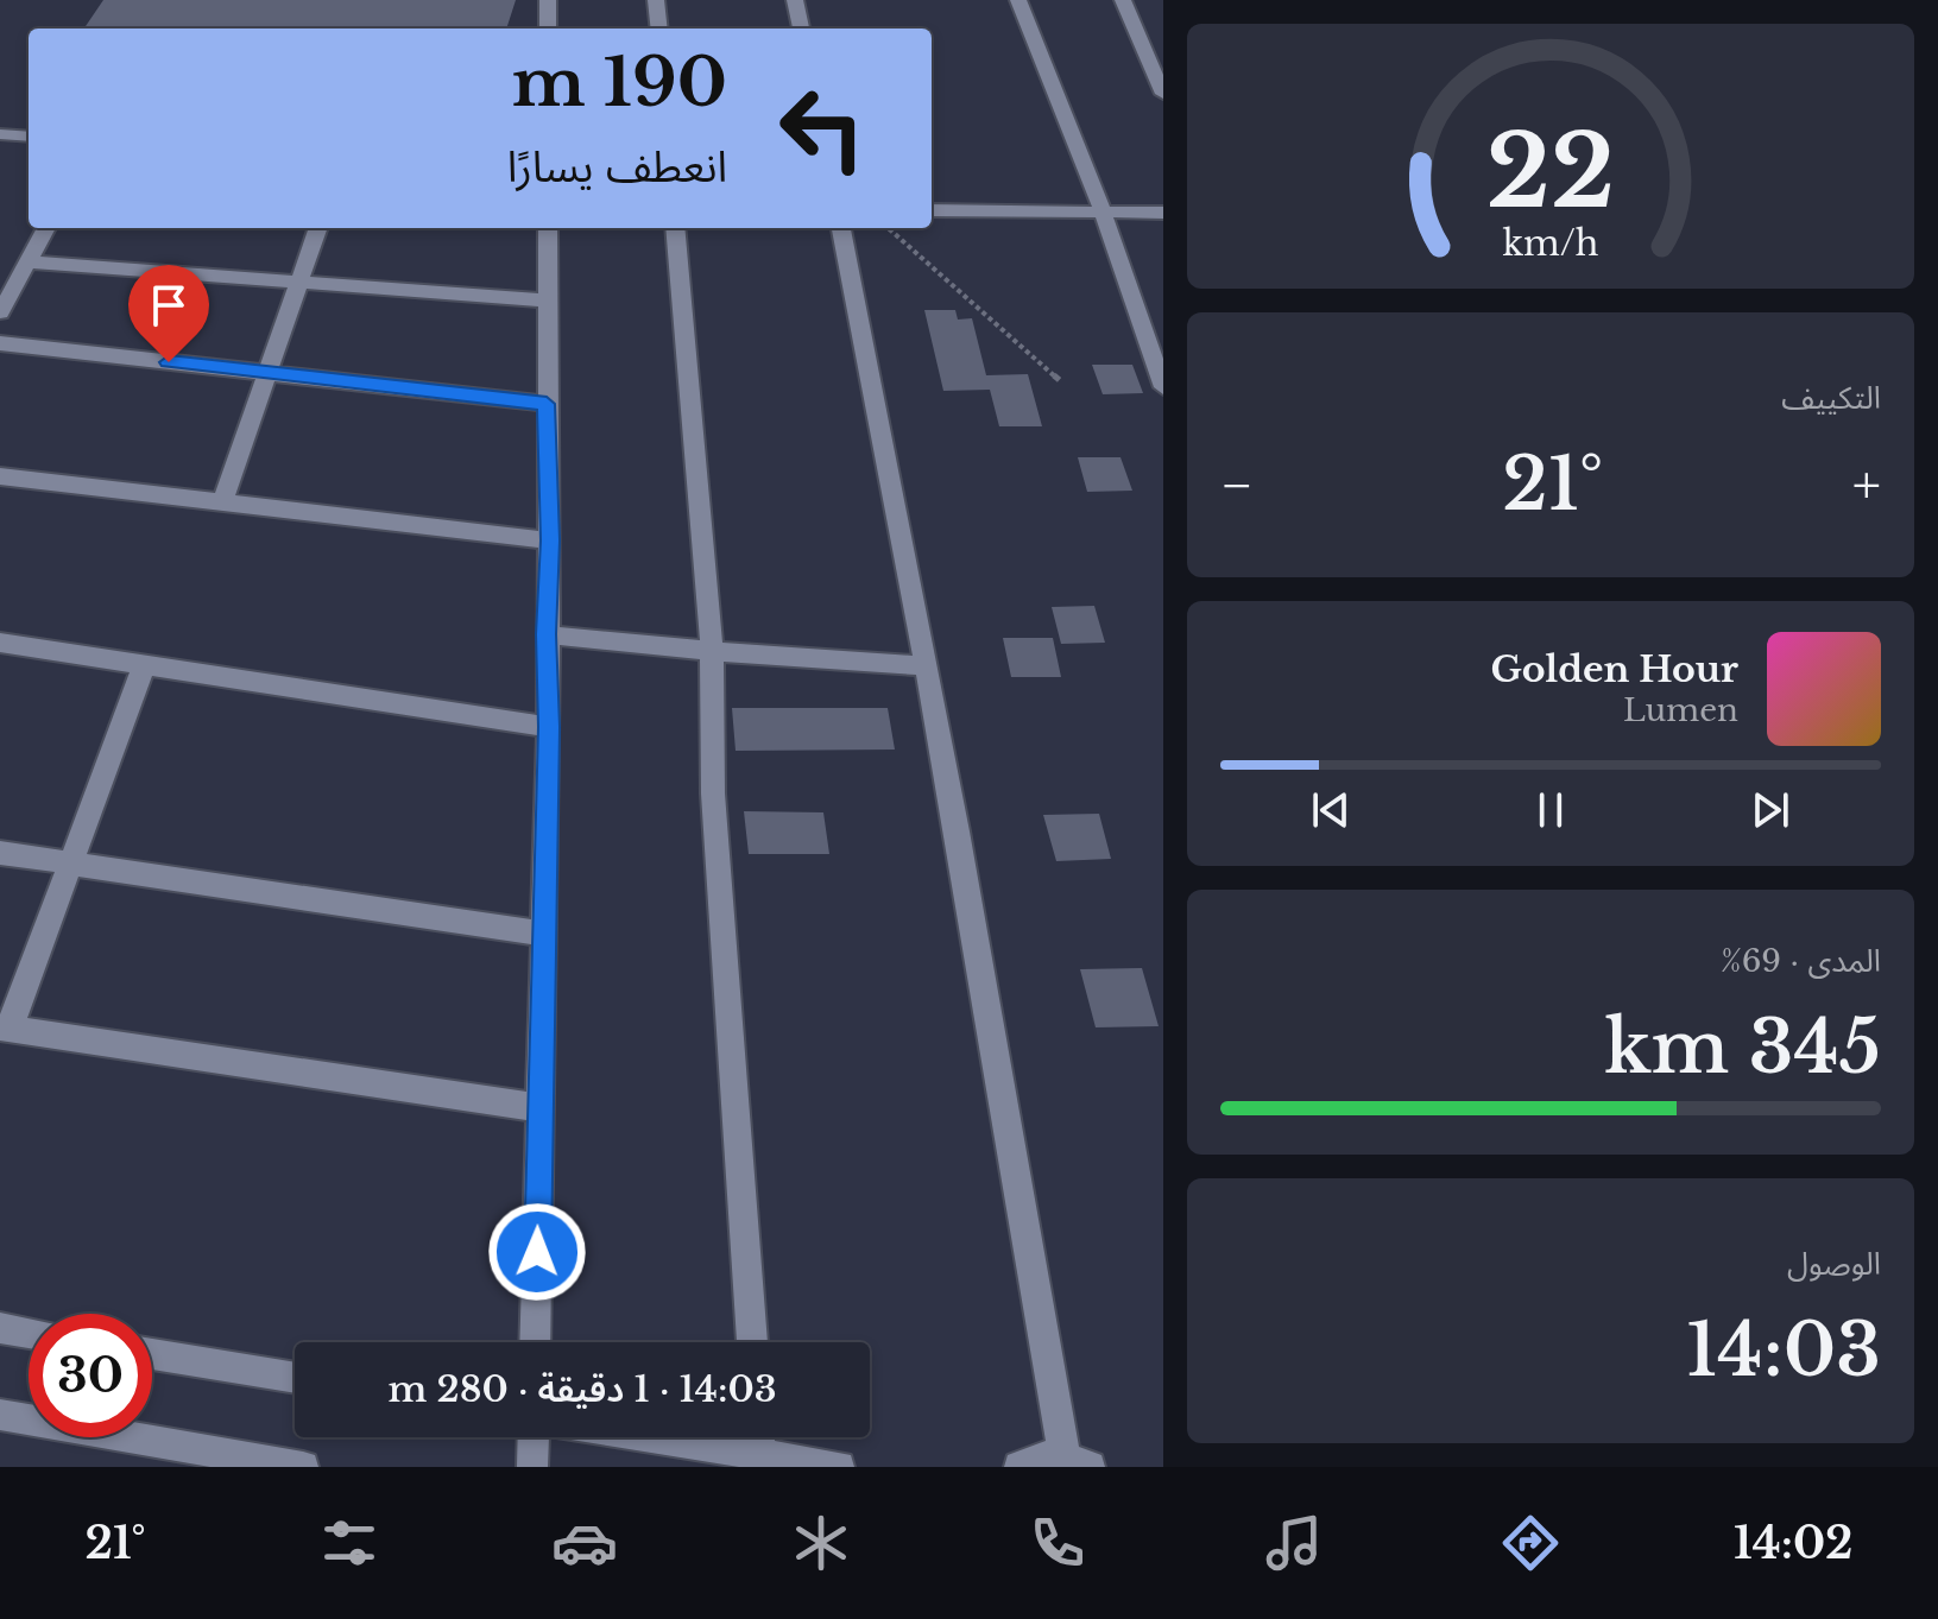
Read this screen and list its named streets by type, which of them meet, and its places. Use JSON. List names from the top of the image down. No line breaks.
{"page":{"turn":["190 m","انعطف يسارًا"],"tile":["التكييف",["المدى · 69%","345 km"],["الوصول","14:03"]],"heat":["−","21°","+"],"song":["Golden Hour","Lumen"],"limit":"30","trip":"14:03 · 1 دقيقة · 280 m","tabs":["14:02","21°"],"gauge":["22","km/h"]}}
